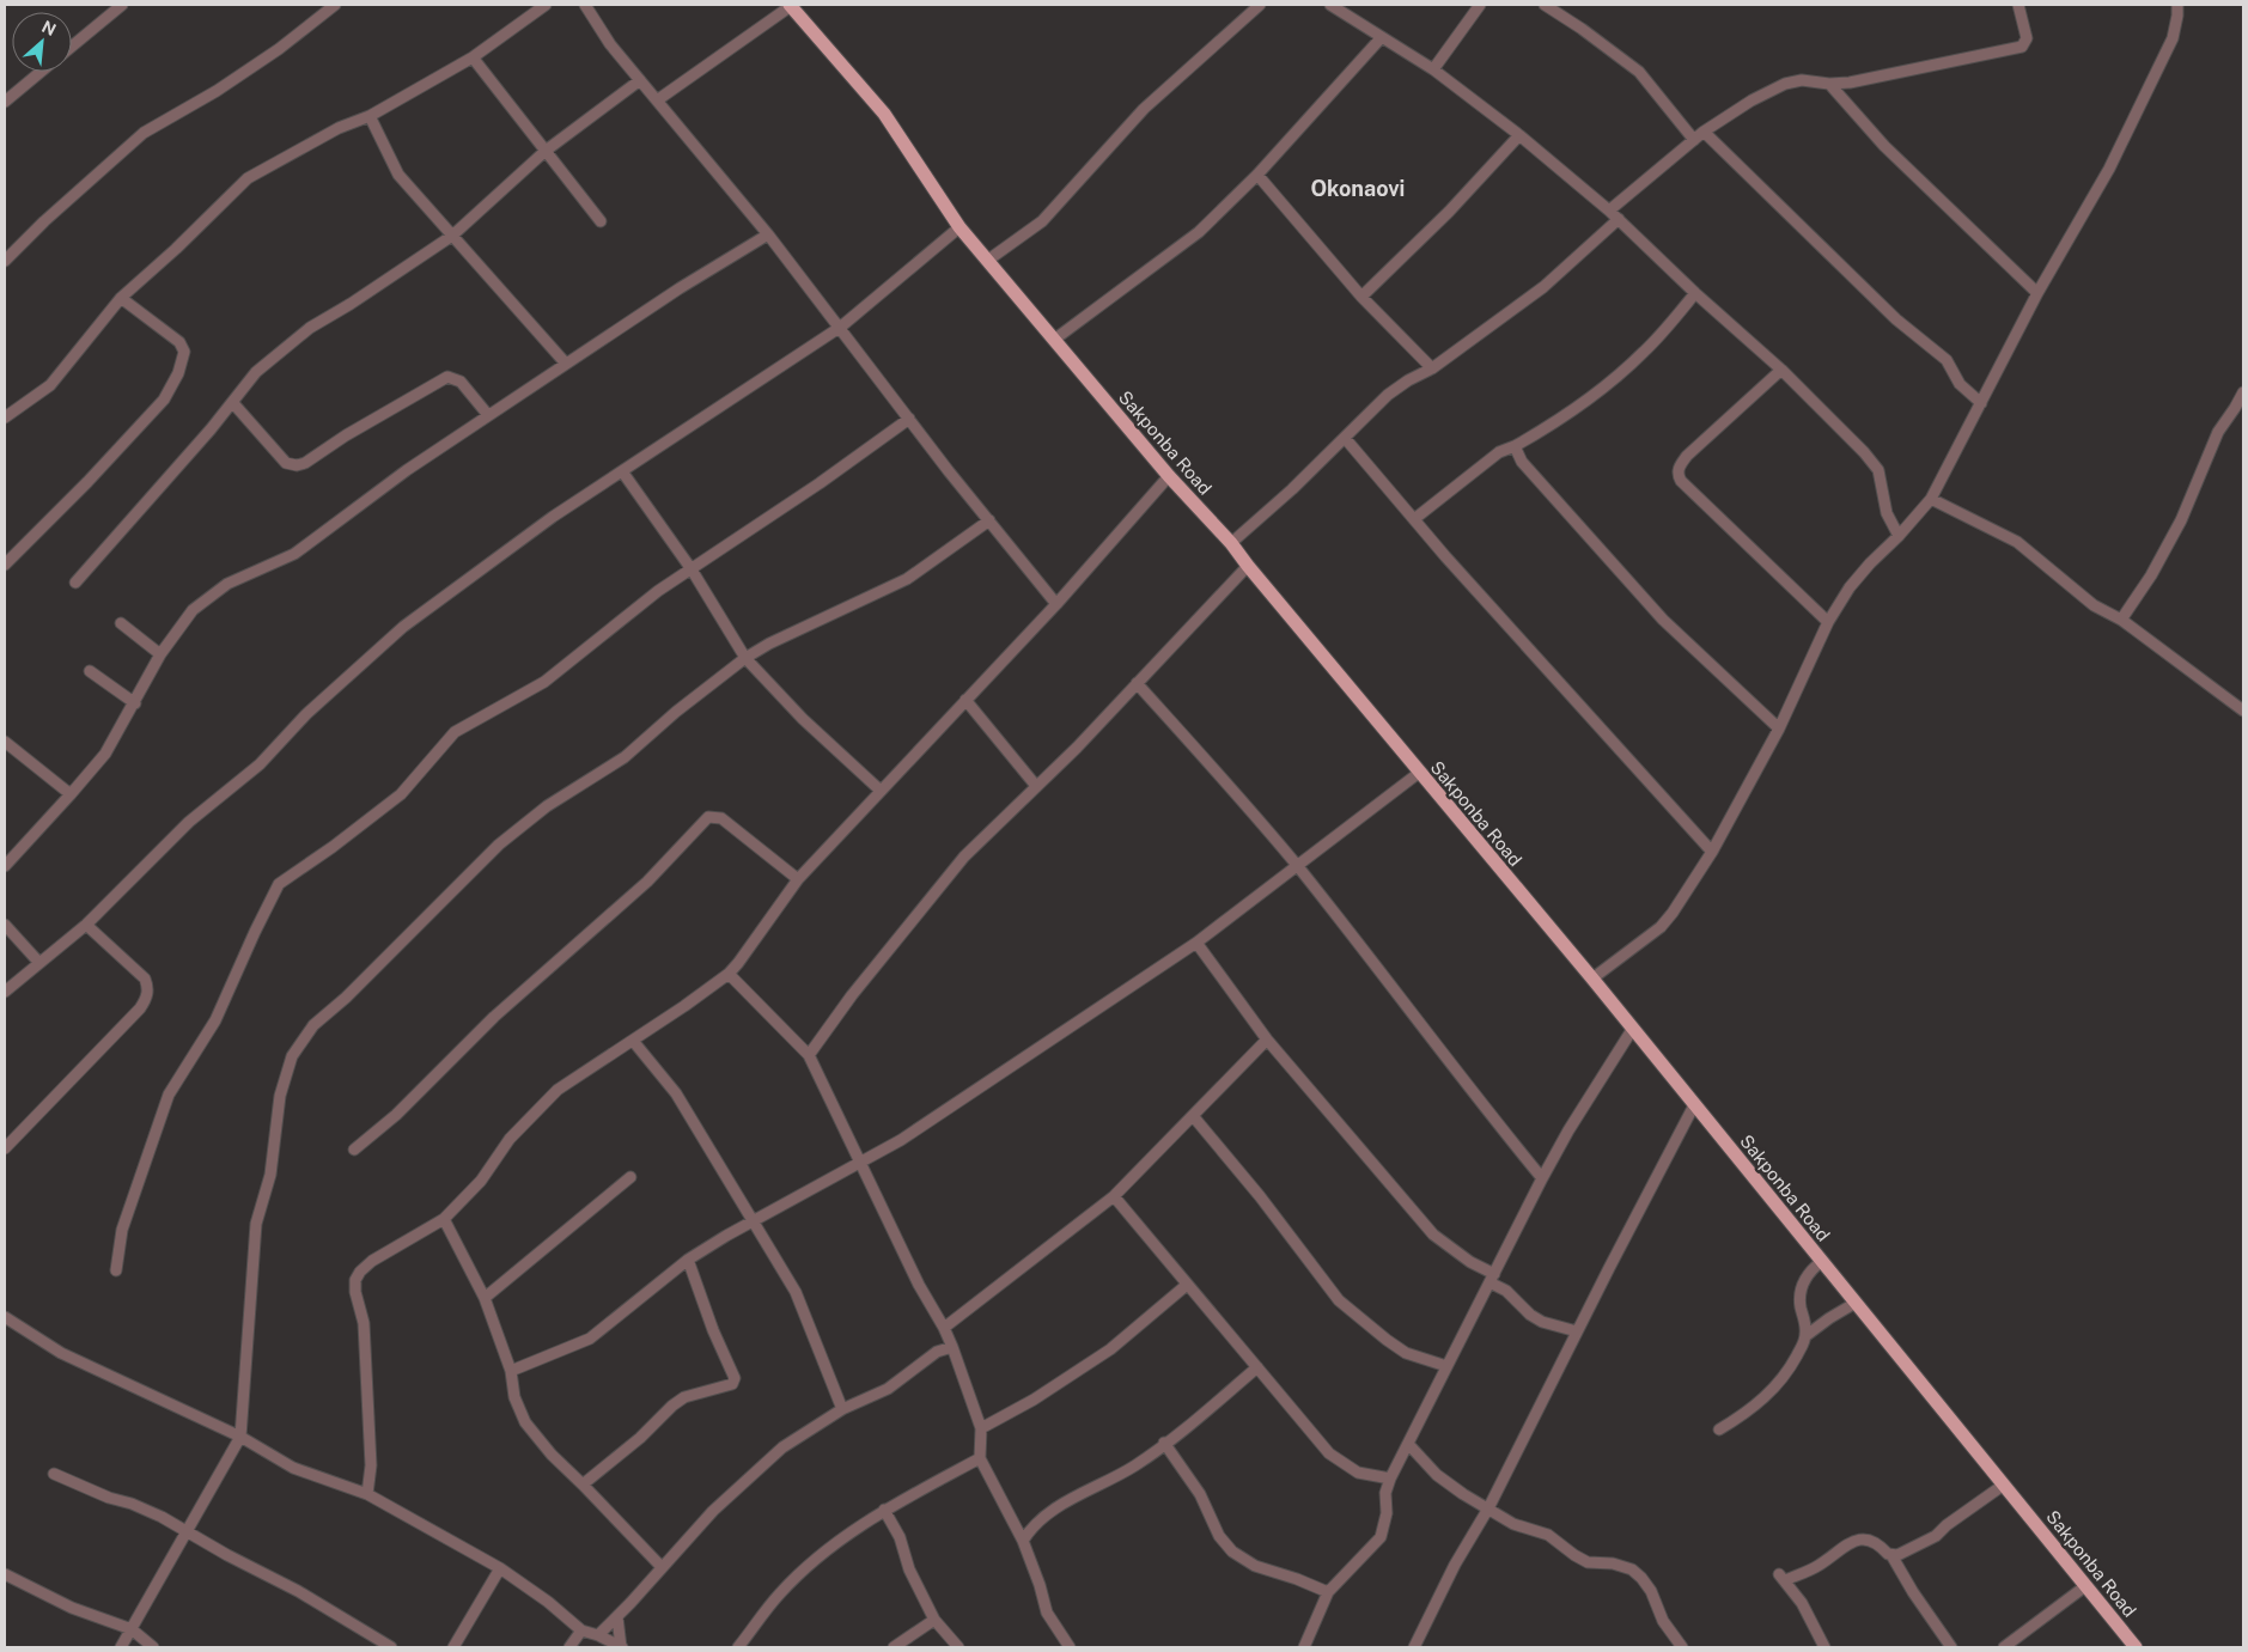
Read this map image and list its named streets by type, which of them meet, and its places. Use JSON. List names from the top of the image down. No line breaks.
{"streets":{"main road":["Sakponba Road"]},"districts":["Okonaovi"],"north":"top right"}
